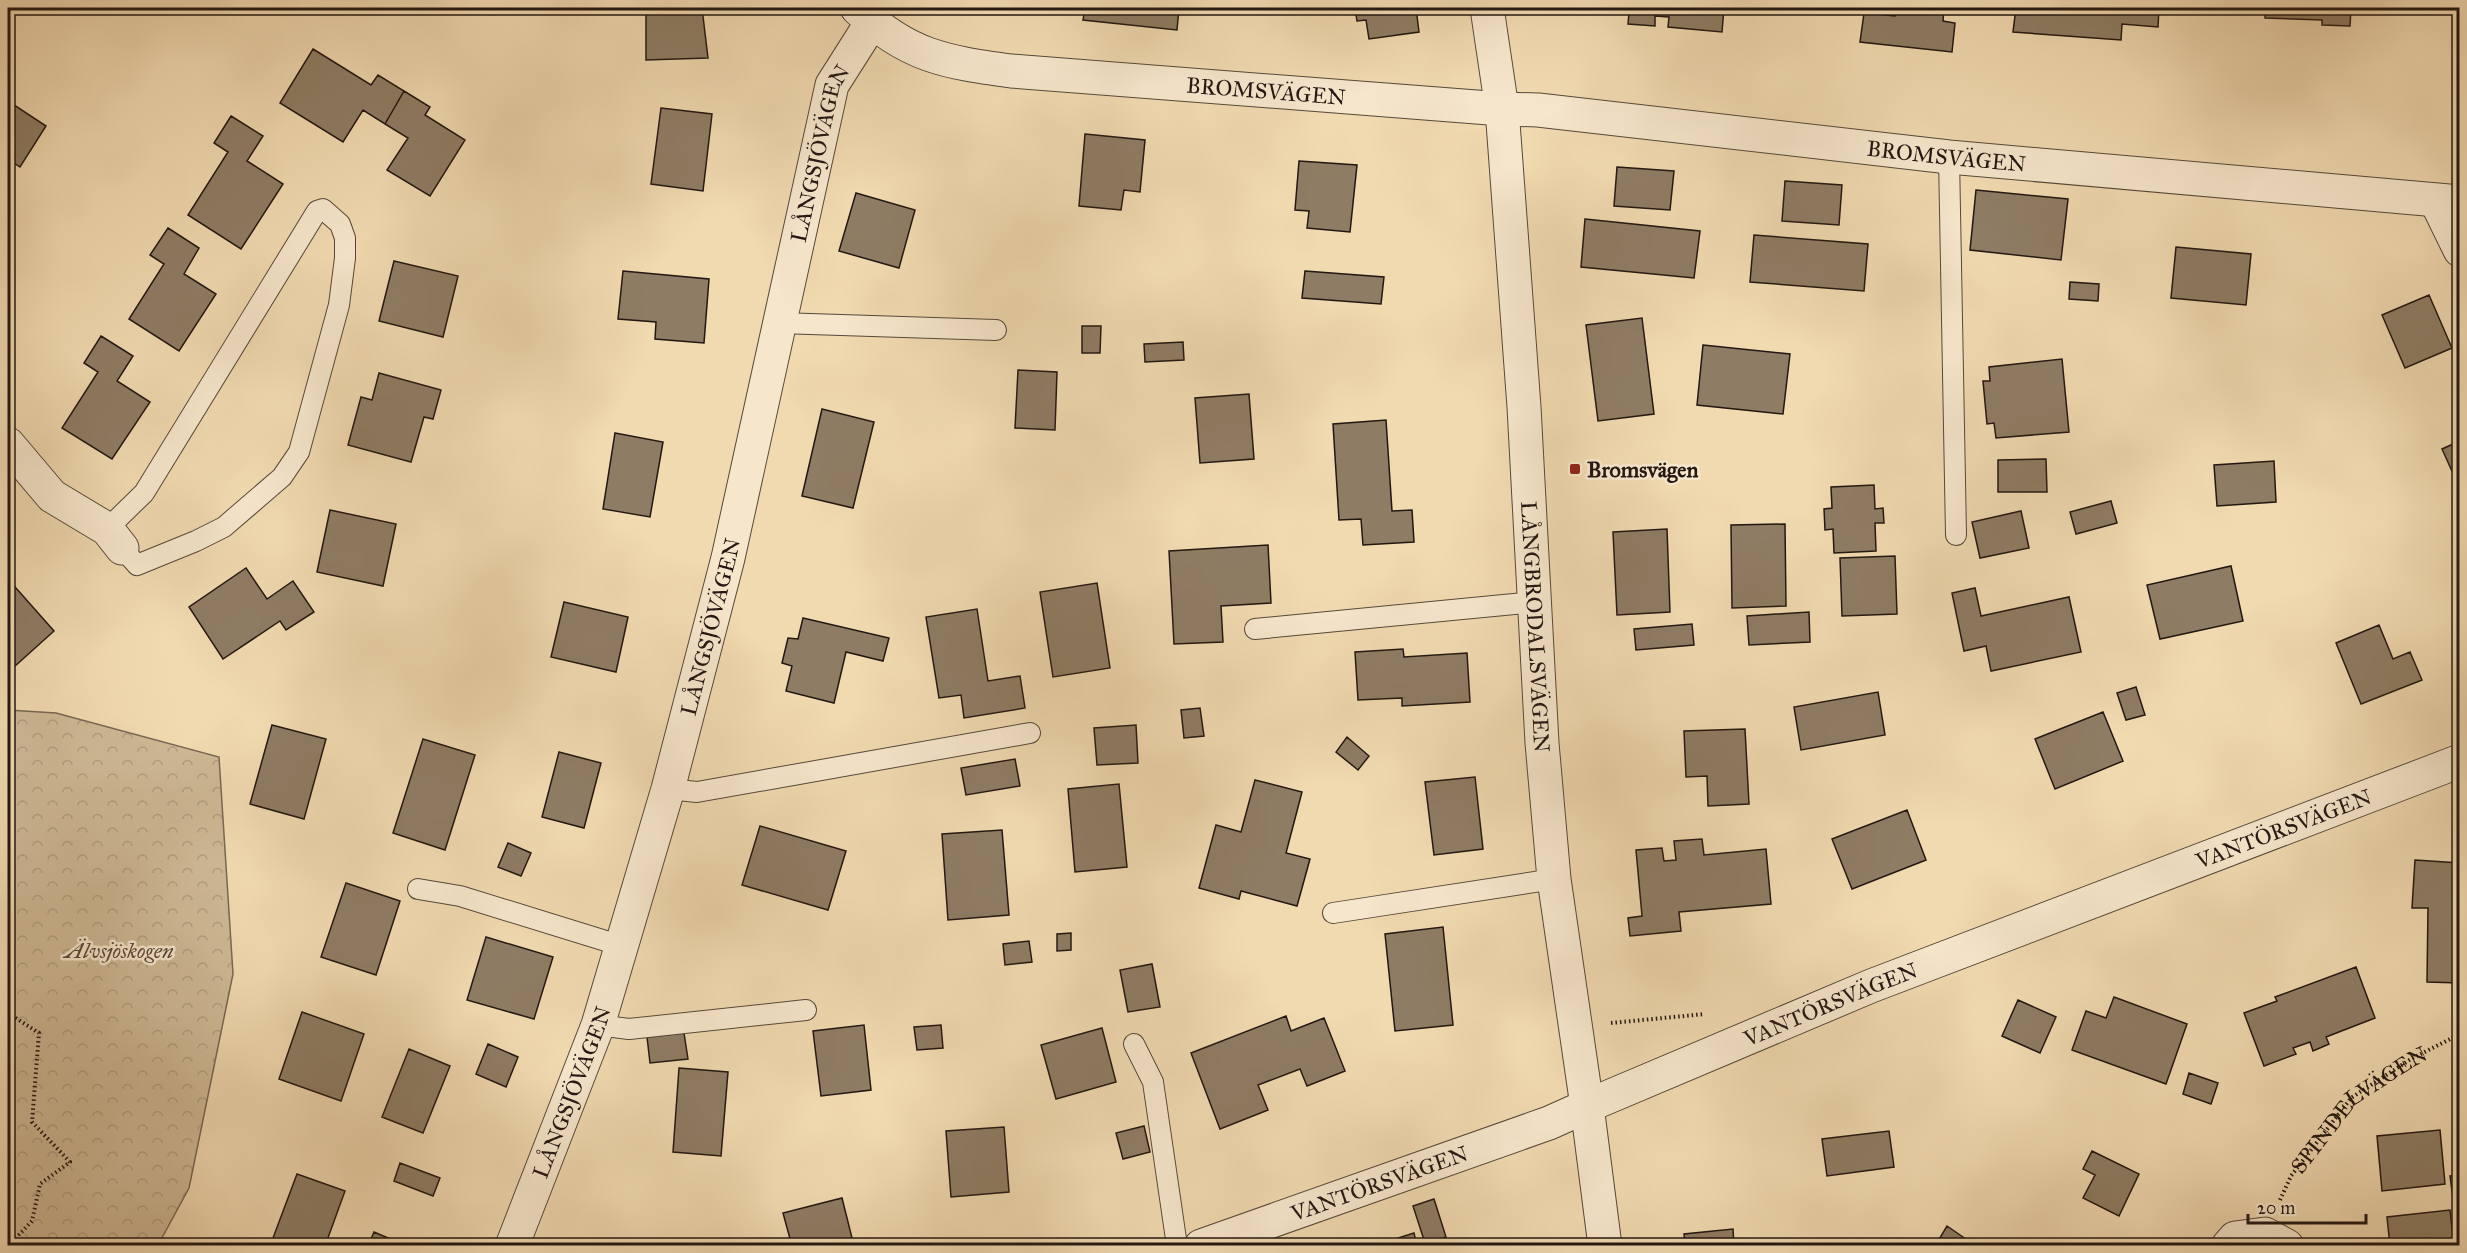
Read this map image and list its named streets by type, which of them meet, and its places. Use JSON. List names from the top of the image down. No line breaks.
{"streets":{"street":["BROMSVÄGEN","LÅNGSJÖVÄGEN","LÅNGBRODALSVÄGEN","VANTÖRSVÄGEN"],"path":["SPINDELVÄGEN"]},"crossings":[["BROMSVÄGEN","LÅNGSJÖVÄGEN"],["BROMSVÄGEN","LÅNGBRODALSVÄGEN"],["LÅNGBRODALSVÄGEN","VANTÖRSVÄGEN"]],"parks":["Älvsjöskogen"],"places":{"transit":["Bromsvägen"]},"scale_bar":"20 m"}
